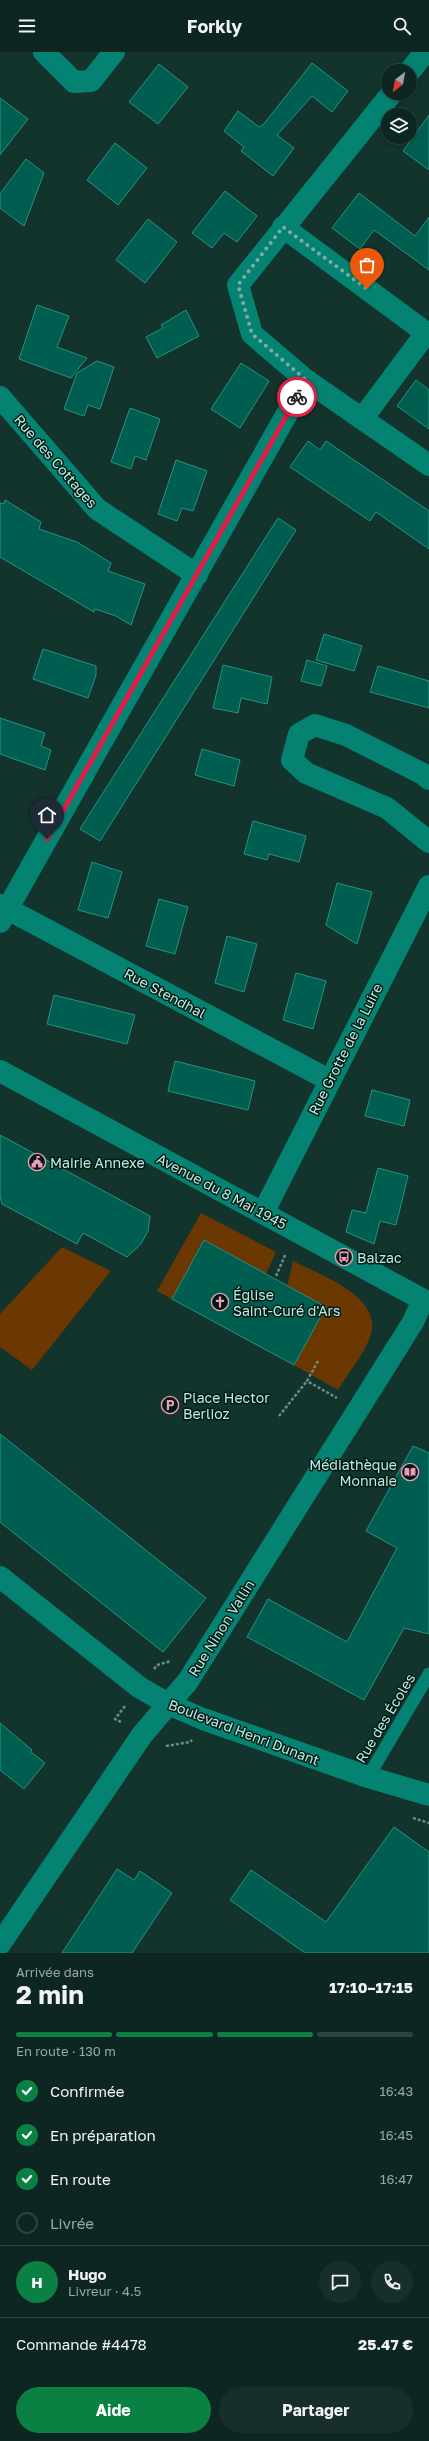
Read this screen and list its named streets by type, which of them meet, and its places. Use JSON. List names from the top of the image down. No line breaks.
{"streets":{"street":["Rue des Cottages","Rue Stendhal","Rue Grotte de la Luire","Avenue du 8 Mai 1945","Rue Ninon Vallin","Boulevard Henri Dunant"],"lane":["Rue des Écoles"]},"crossings":[["Rue Stendhal","Rue Grotte de la Luire"],["Rue Grotte de la Luire","Avenue du 8 Mai 1945"],["Avenue du 8 Mai 1945","Rue Ninon Vallin"],["Rue Ninon Vallin","Boulevard Henri Dunant"],["Rue des Écoles","Boulevard Henri Dunant"]],"places":{"public building":["Mairie Annexe"],"bus stop":["Balzac"],"church":["Église Saint-Curé d'Ars"],"parking":["Place Hector Berlioz"],"library":["Médiathèque Monnaie"]},"north":"bottom left","page":{"header":"Forkly","heading":["2 min","Arrivée dans","17:10–17:15"],"panel":["Hugo","Livreur · 4.5","Commande #4478","25.47 €"],"bar":"En route · 130 m","list":[["Confirmée","16:43"],["En préparation","16:45"],["En route","16:47"],"Livrée"],"round":"H","buttons":["Aide","Partager"]}}
